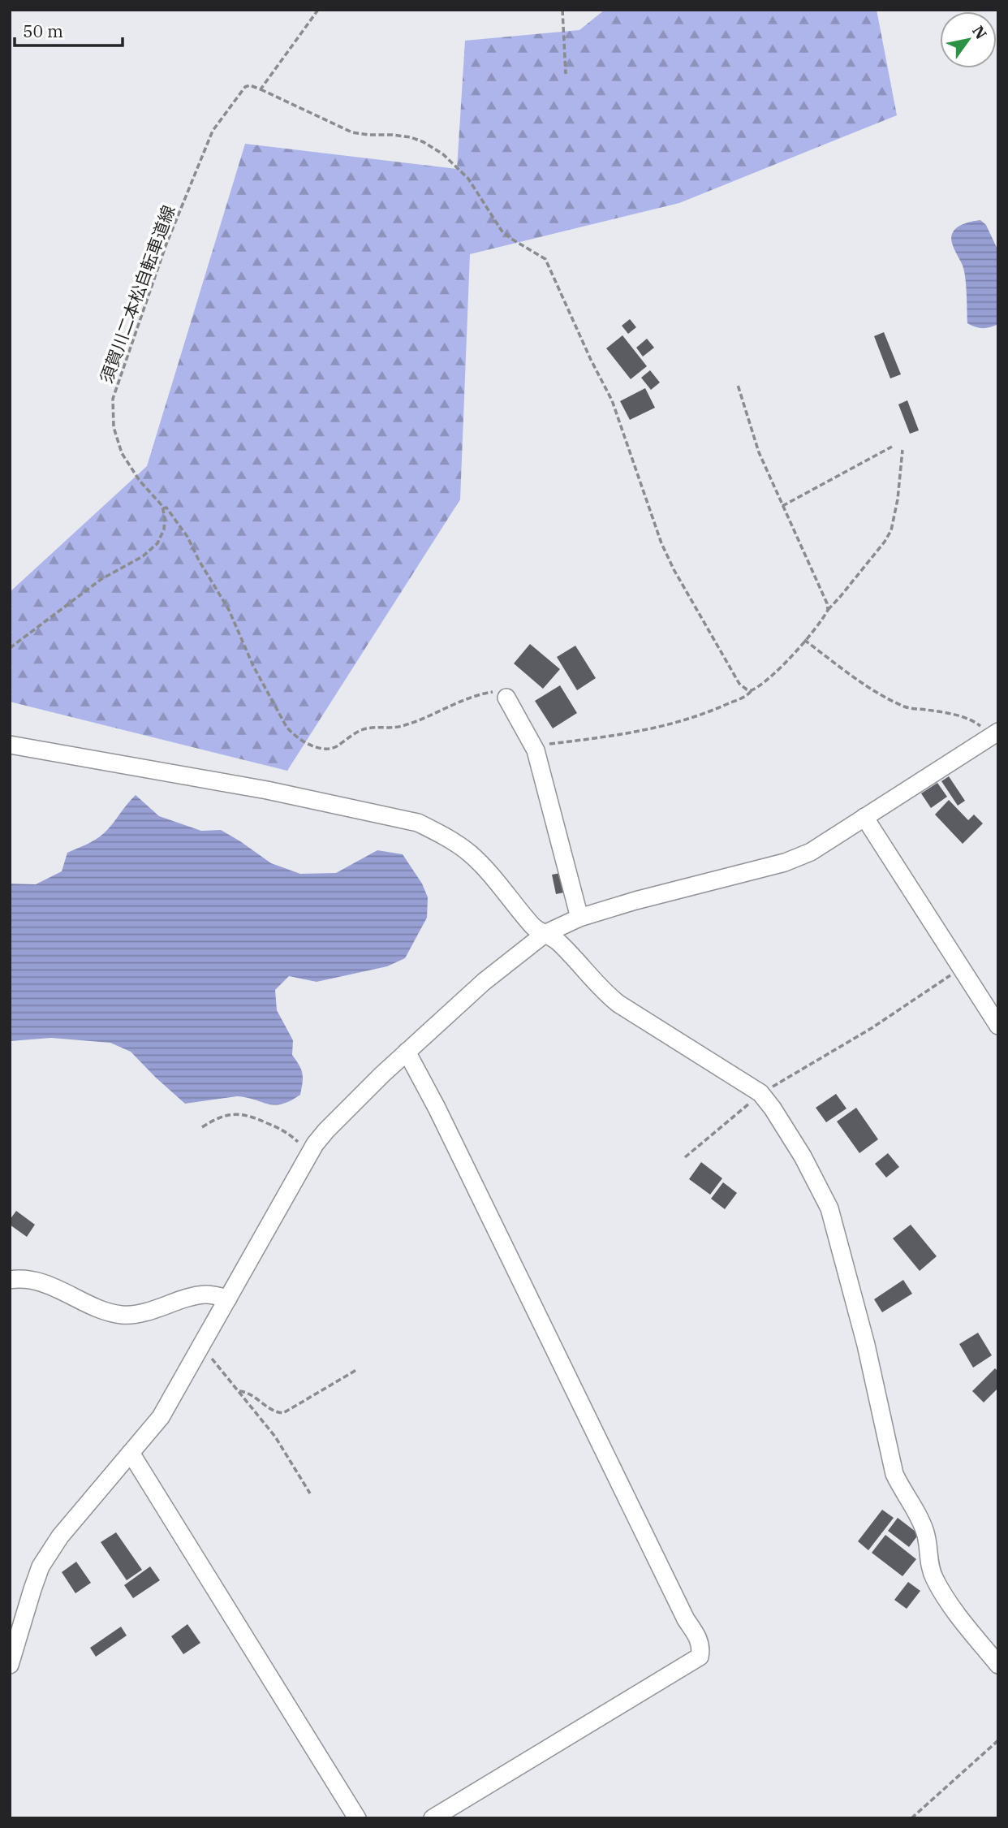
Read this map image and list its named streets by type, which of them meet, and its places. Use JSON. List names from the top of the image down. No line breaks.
{"streets":{"path":["須賀川二本松自転車道線"]},"scale_bar":"50 m","north":"top right"}
